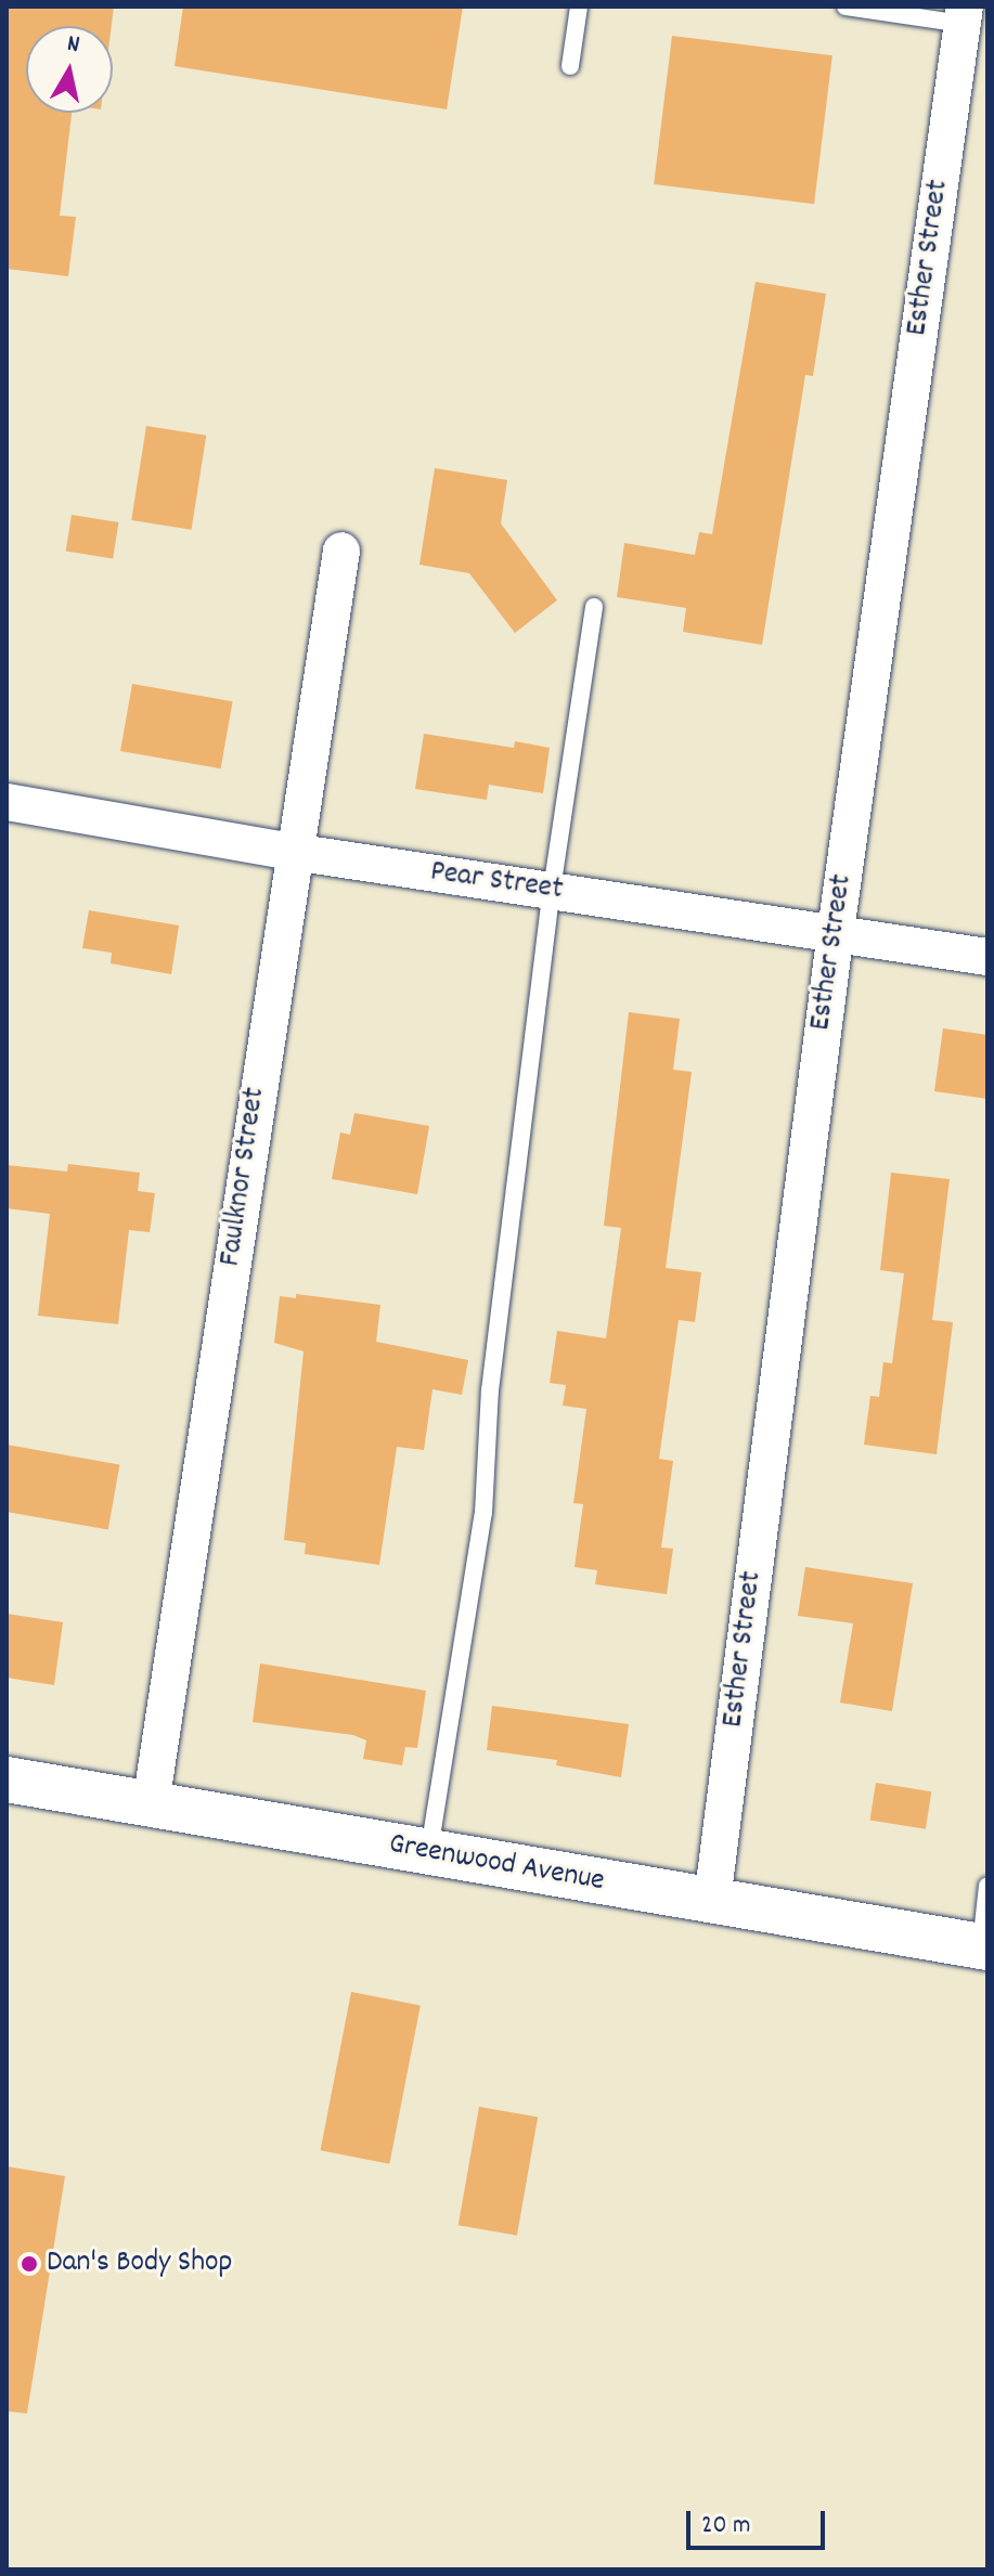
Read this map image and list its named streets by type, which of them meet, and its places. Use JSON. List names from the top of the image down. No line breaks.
{"streets":{"street":["Esther Street","Pear Street","Faulknor Street","Greenwood Avenue"]},"crossings":[["Esther Street","Pear Street"],["Esther Street","Greenwood Avenue"],["Pear Street","Faulknor Street"],["Faulknor Street","Greenwood Avenue"]],"places":["Dan's Body Shop"],"scale_bar":"20 m","north":"top"}
